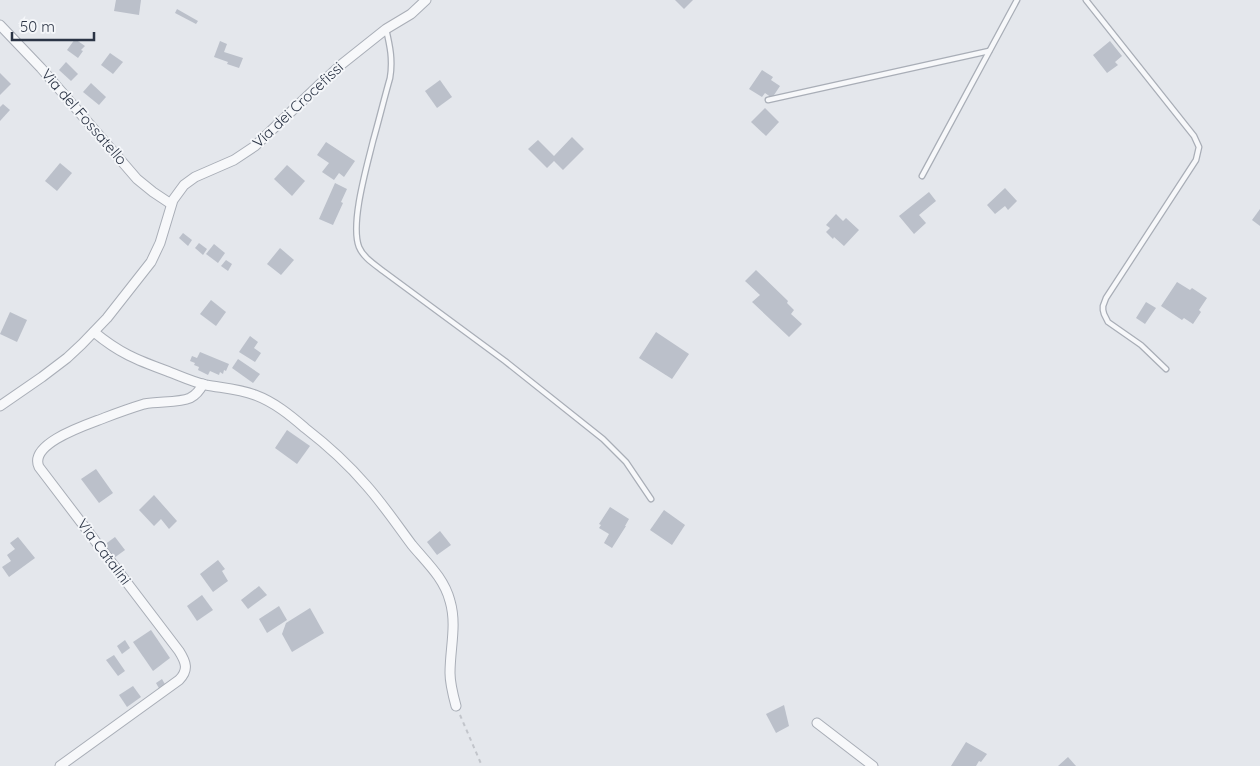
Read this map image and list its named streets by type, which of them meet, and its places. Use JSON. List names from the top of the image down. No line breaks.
{"streets":{"street":["Via dei Crocefissi","Via del Fossatello","Via Catalini"]},"crossings":[["Via dei Crocefissi","Via del Fossatello"]],"scale_bar":"50 m"}
